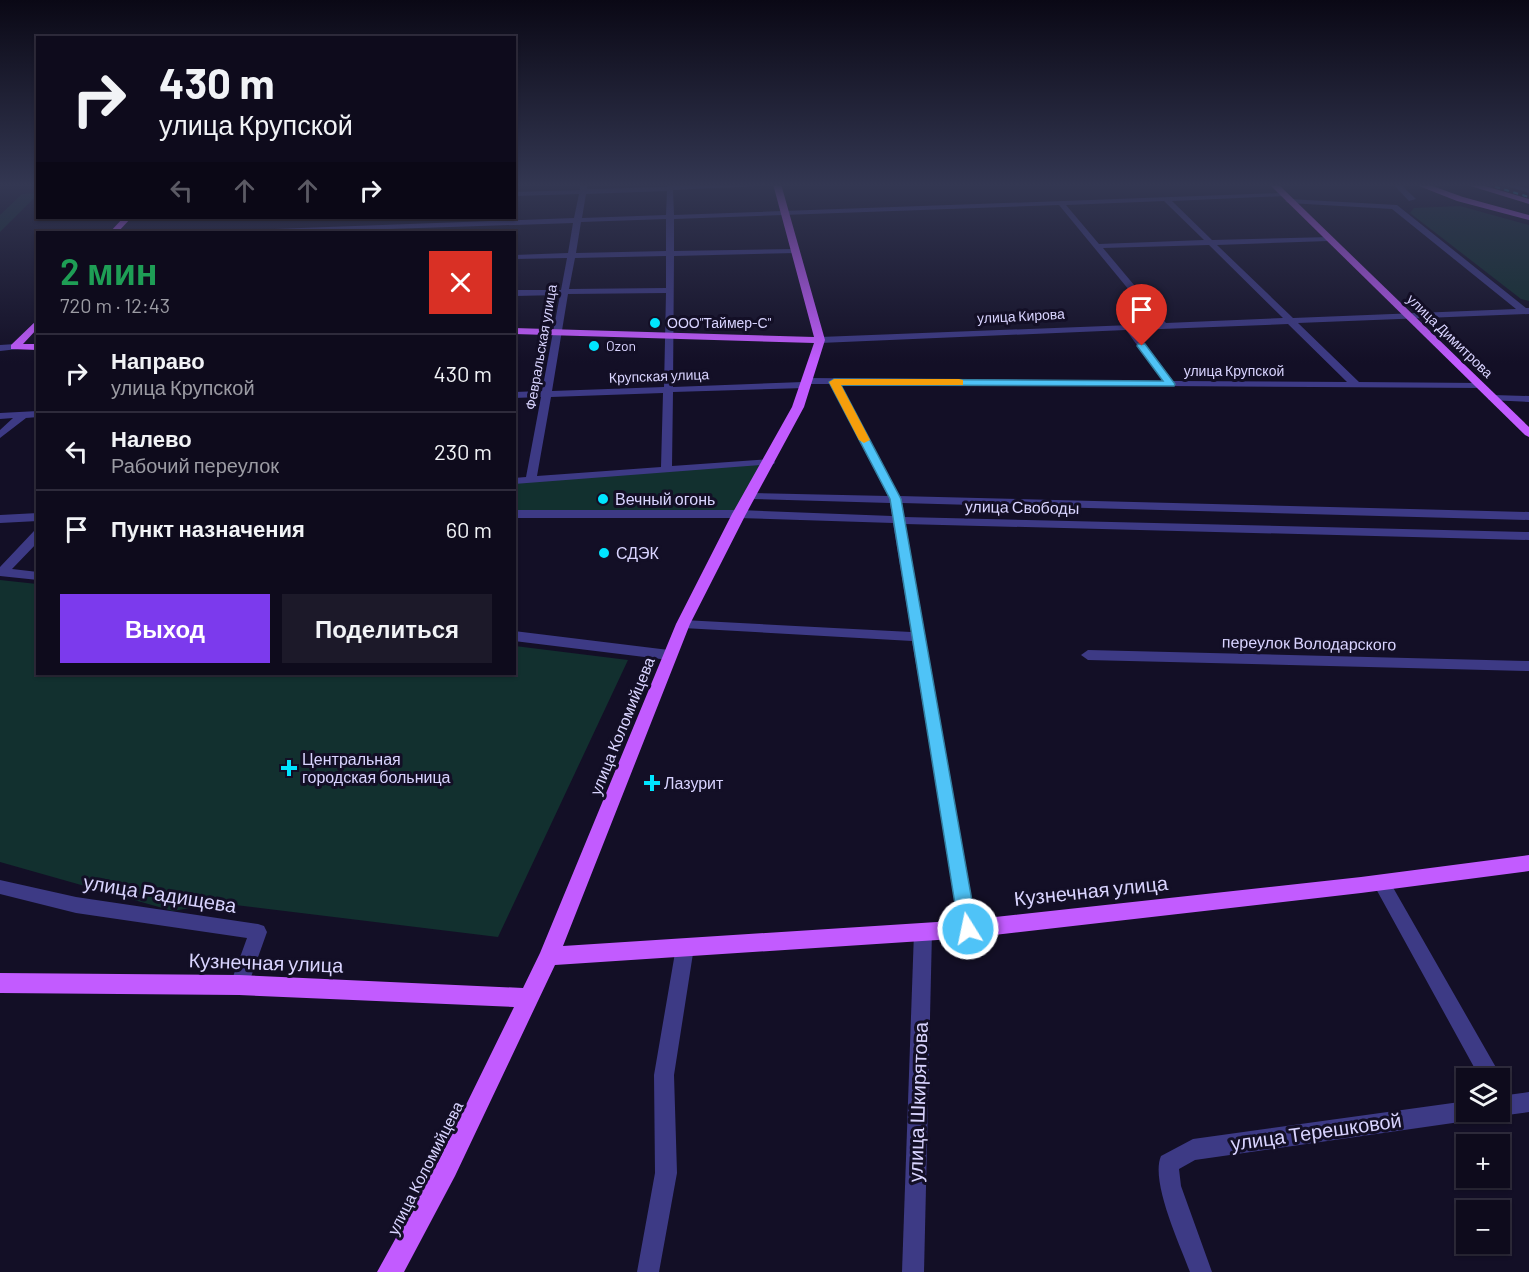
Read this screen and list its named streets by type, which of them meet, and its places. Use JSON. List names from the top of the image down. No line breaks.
{"streets":{"main road":["улица Кирова","улица Димитрова","улица Коломийцева","Кузнечная улица"],"street":["Февральская улица","улица Крупской","Крупская улица","улица Свободы","переулок Володарского","улица Радищева","улица Шкирятова","улица Терешковой"]},"crossings":[["улица Кирова","улица Димитрова"],["улица Кирова","Февральская улица"],["улица Кирова","улица Коломийцева"],["улица Димитрова","улица Крупской"],["Февральская улица","Крупская улица"],["улица Крупской","Крупская улица"],["улица Крупской","улица Коломийцева"],["Крупская улица","улица Коломийцева"],["улица Свободы","улица Коломийцева"],["улица Коломийцева","Кузнечная улица"],["Кузнечная улица","улица Радищева"],["Кузнечная улица","улица Шкирятова"]],"places":{"other":["ООО\"Таймер-С\"","Ozon","Вечный огонь","СДЭК"],"health":["Центральная городская больница","Лазурит"]},"page":{"turn":["430 m","улица Крупской"],"heading":["2 мин","720 m · 12:43"],"list":[{"name":"Направо","note":"улица Крупской","value":"430 m"},{"name":"Налево","note":"Рабочий переулок","value":"230 m"},{"name":"Пункт назначения","value":"60 m"}],"buttons":["Выход","Поделиться"],"map_buttons":["+","−"]}}
